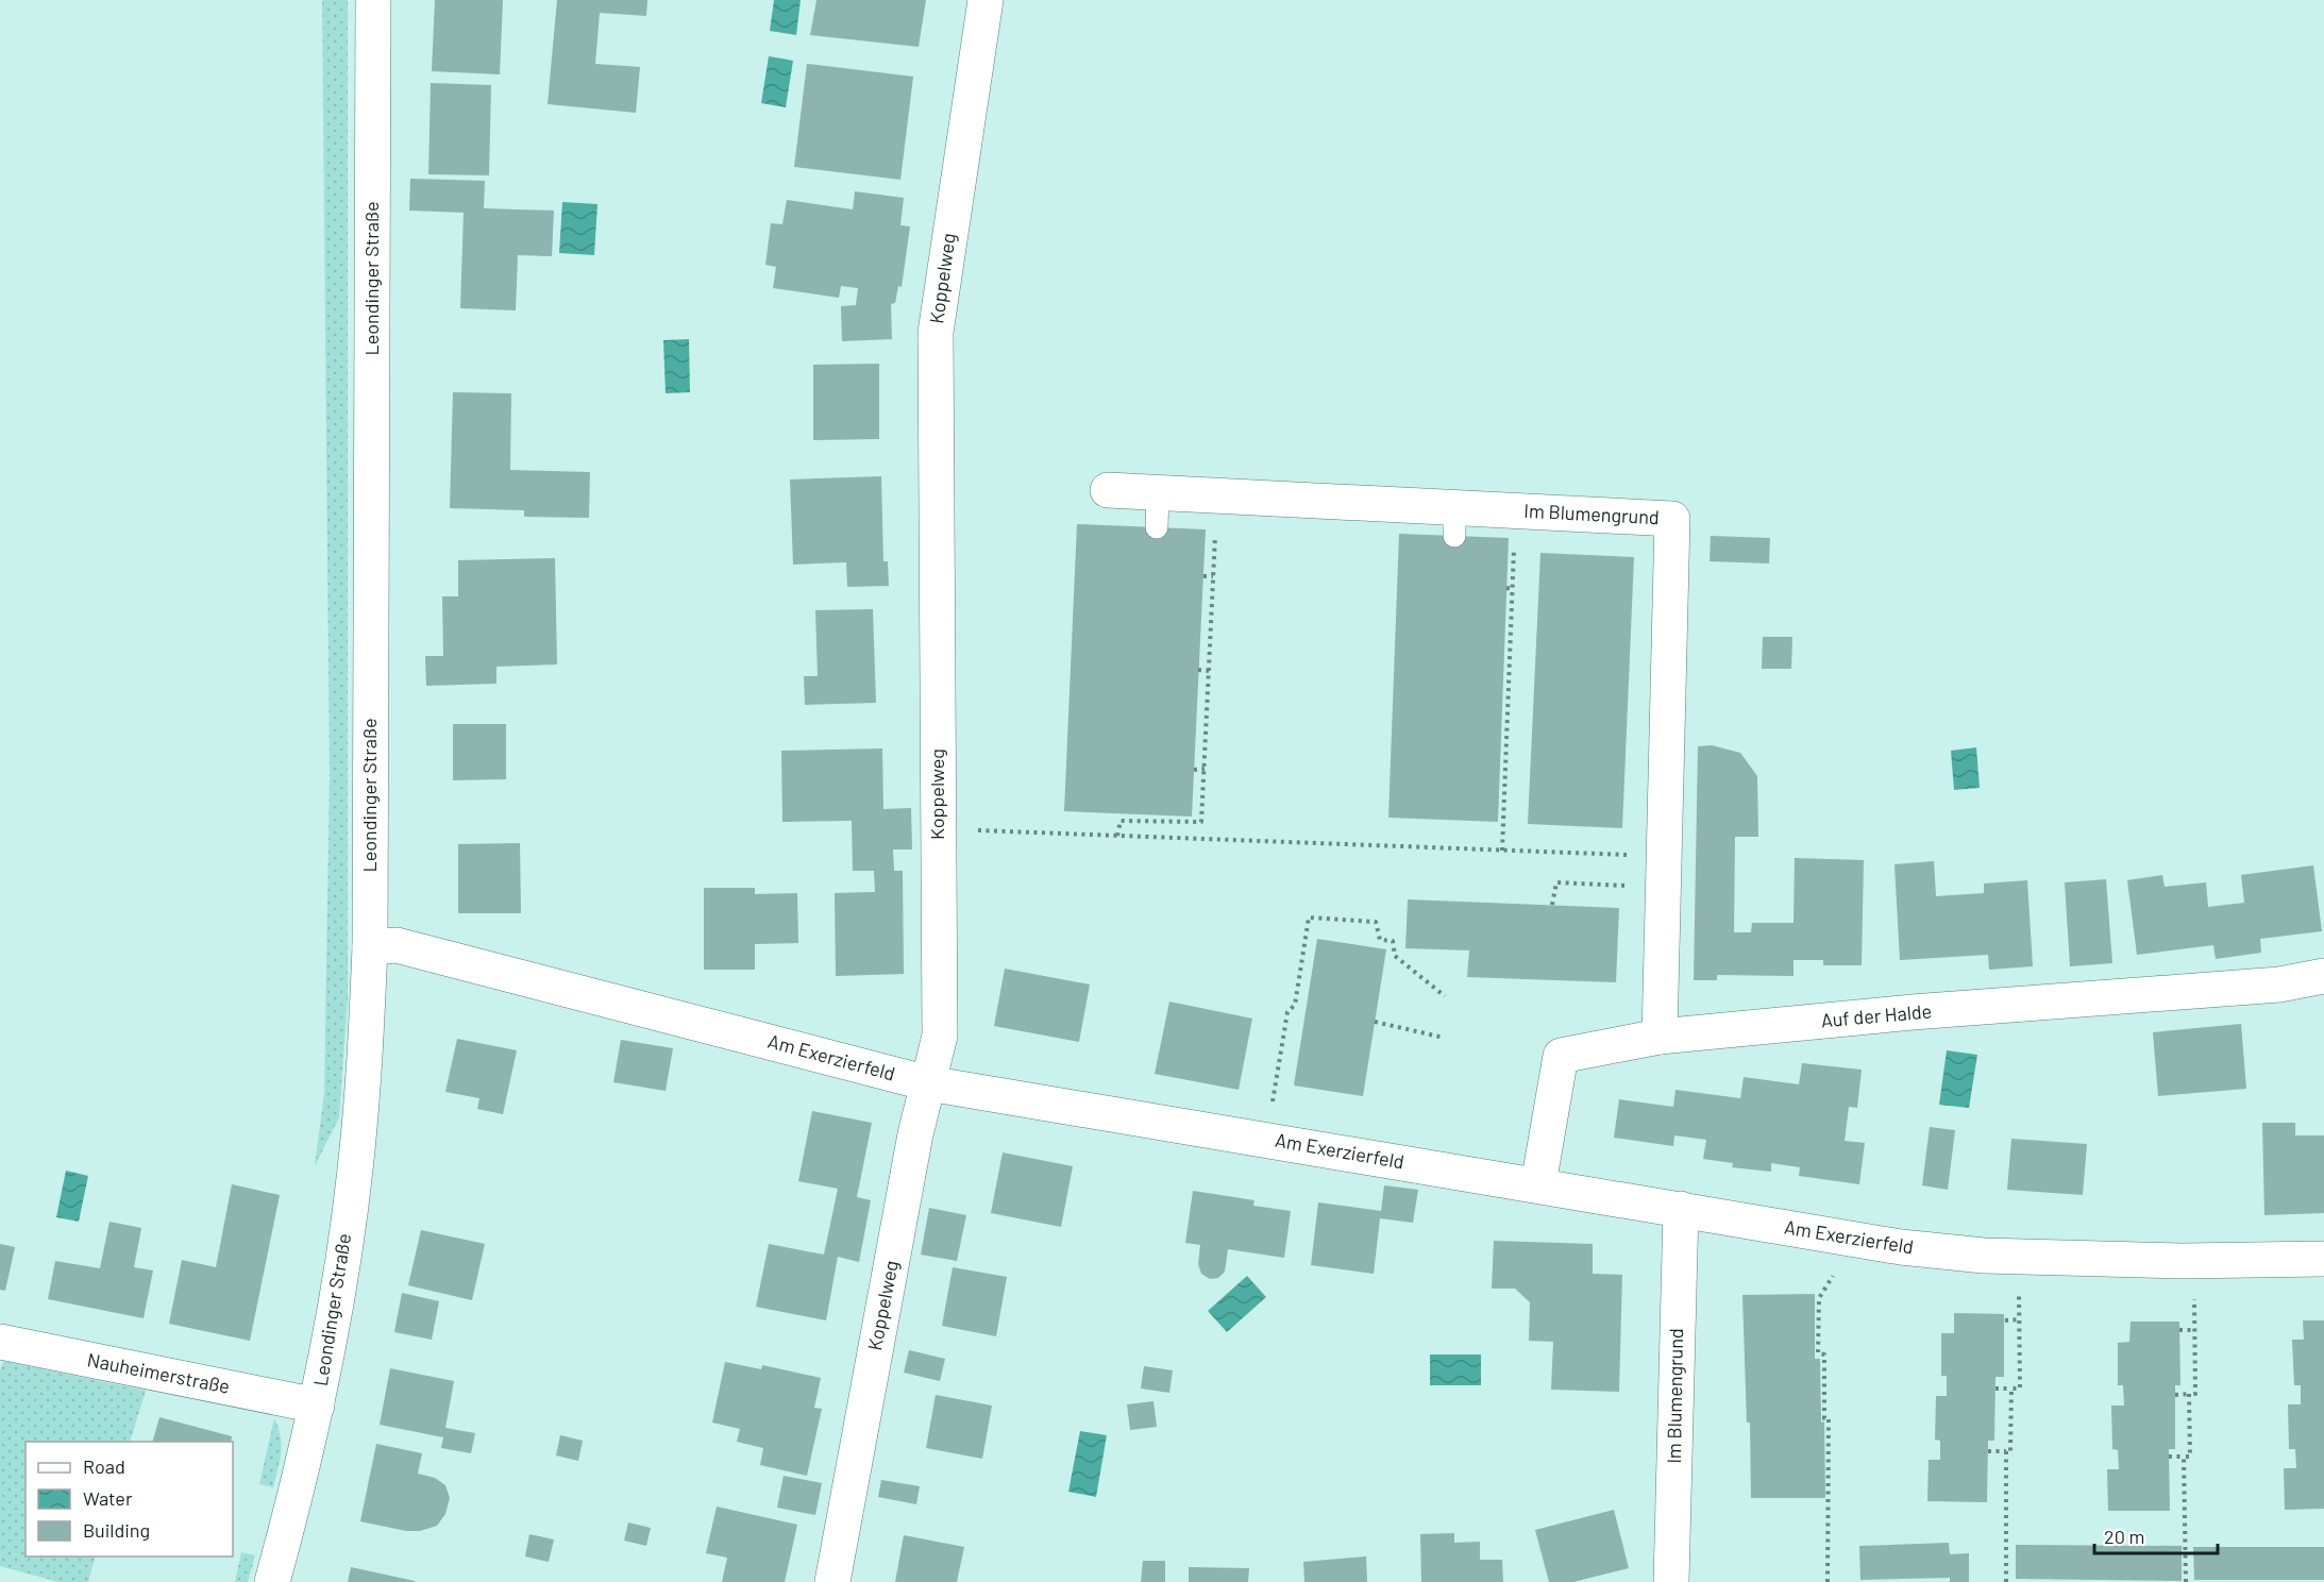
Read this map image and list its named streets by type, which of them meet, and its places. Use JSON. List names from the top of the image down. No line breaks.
{"streets":{"street":["Leondinger Straße","Koppelweg","Im Blumengrund","Auf der Halde","Am Exerzierfeld","Nauheimerstraße"]},"crossings":[["Leondinger Straße","Am Exerzierfeld"],["Leondinger Straße","Nauheimerstraße"],["Koppelweg","Am Exerzierfeld"],["Im Blumengrund","Auf der Halde"],["Im Blumengrund","Am Exerzierfeld"],["Auf der Halde","Am Exerzierfeld"]],"legend":["Road","Water","Building"],"scale_bar":"20 m"}
